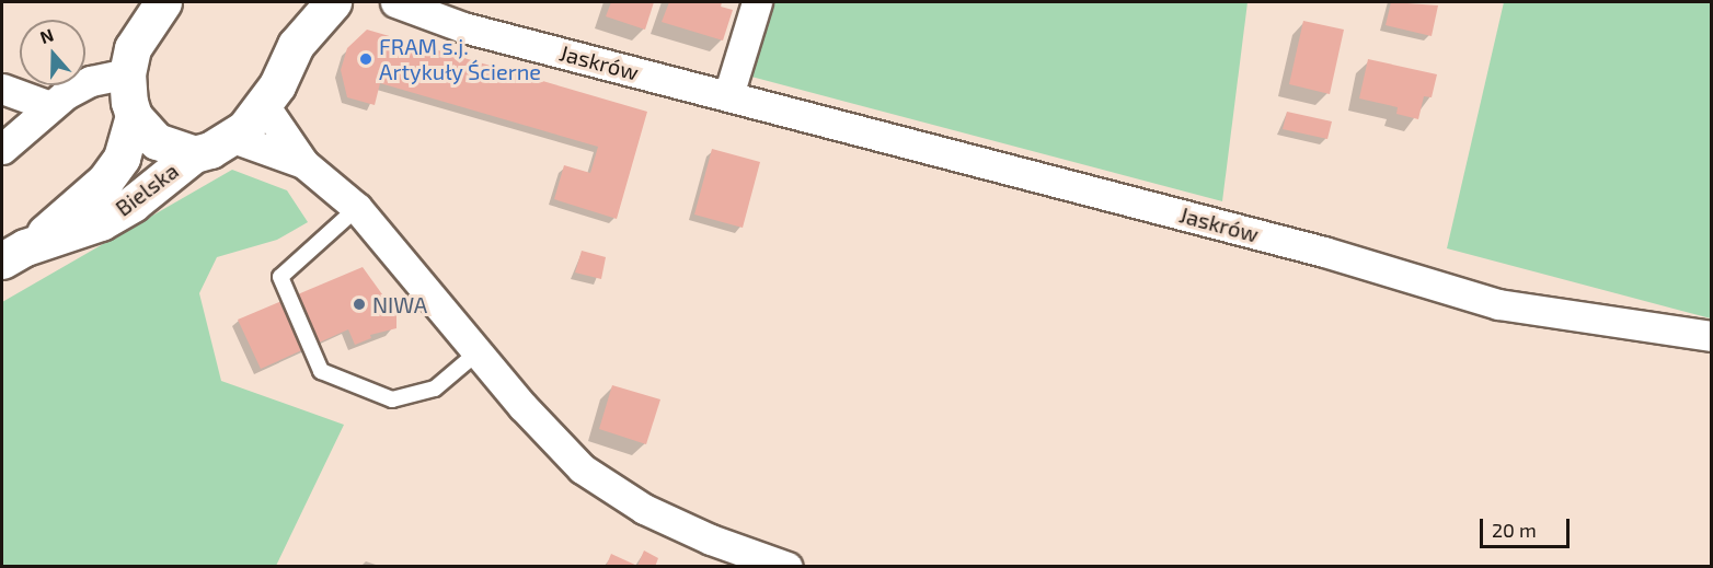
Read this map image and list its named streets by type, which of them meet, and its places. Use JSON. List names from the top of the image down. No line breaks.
{"streets":{"main road":["Bielska"],"street":["Jaskrów"]},"places":["FRAM s.j. Artykuły Ścierne","NIWA"],"scale_bar":"20 m","north":"top"}
